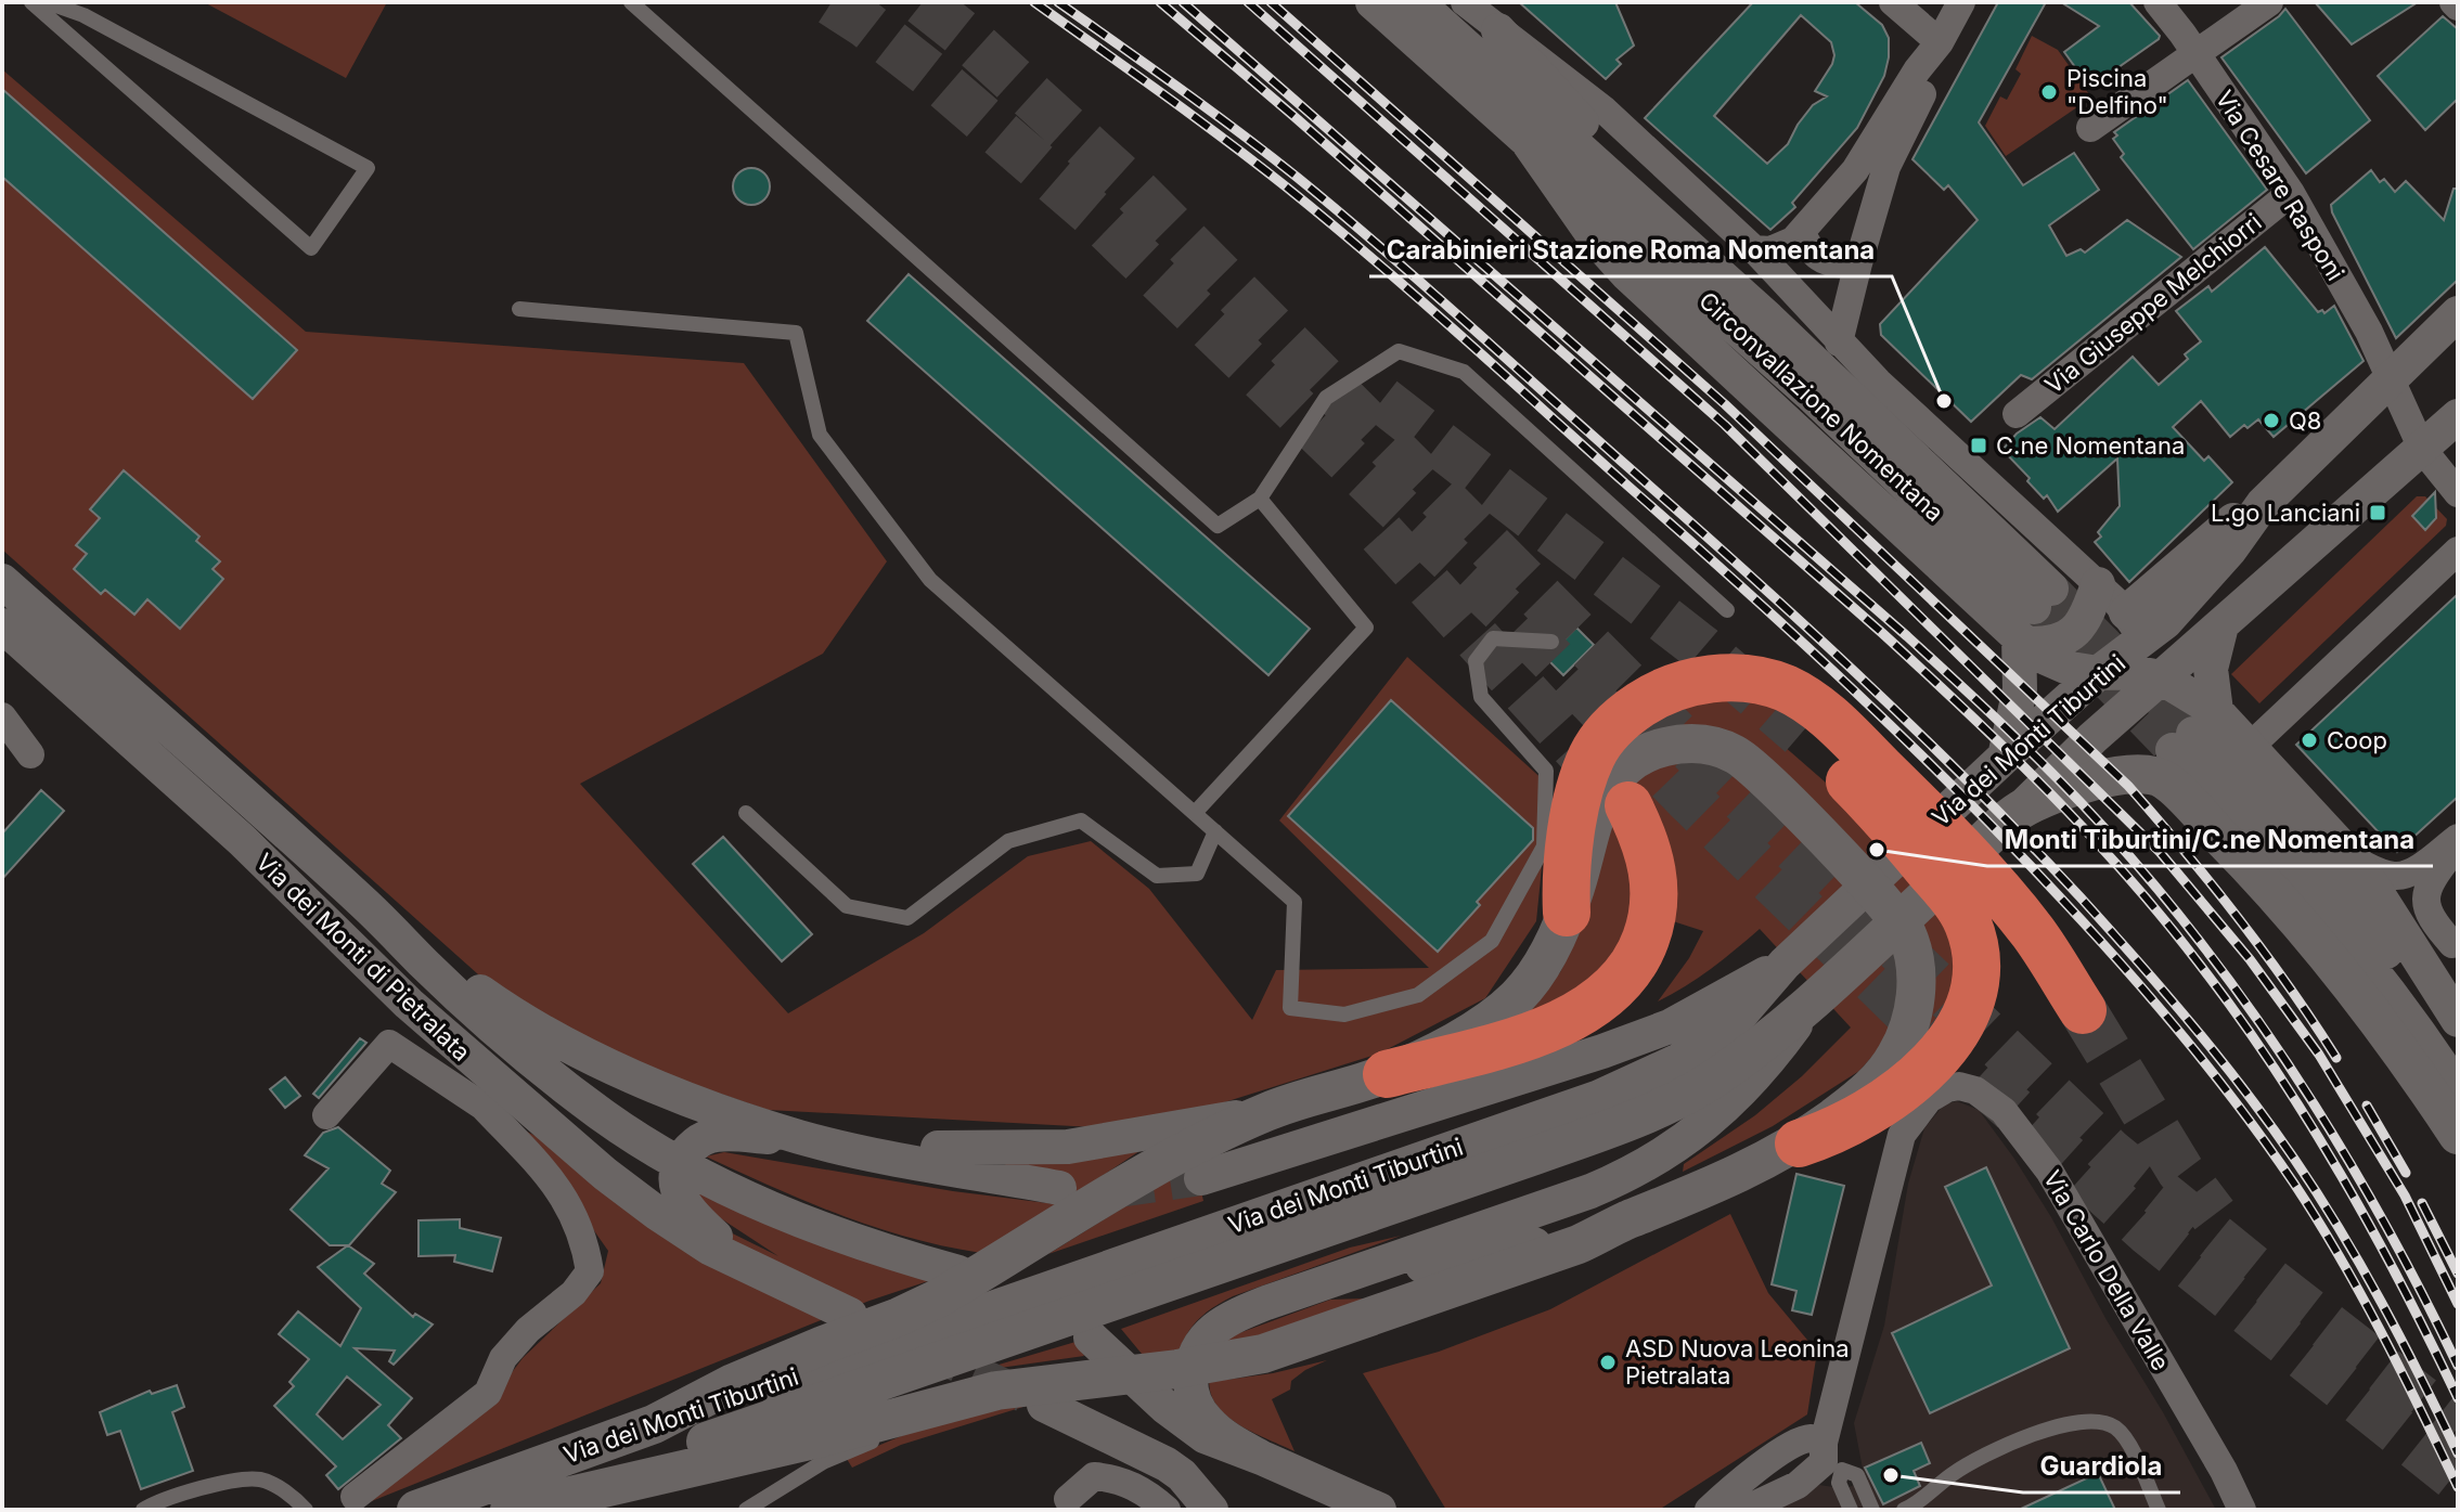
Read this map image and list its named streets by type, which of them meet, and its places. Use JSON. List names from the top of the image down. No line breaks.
{"streets":{"main road":["Via dei Monti Tiburtini"],"street":["Via Cesare Rasponi","Via Giuseppe Melchiorri","Circonvallazione Nomentana","Via dei Monti di Pietralata","Via Carlo Della Valle"]},"crossings":[["Via Cesare Rasponi","Via Giuseppe Melchiorri"],["Via Cesare Rasponi","Via dei Monti Tiburtini"]],"places":{"other":["Piscina \"Delfino\"","Carabinieri Stazione Roma Nomentana","Q8","Coop","Monti Tiburtini/C.ne Nomentana","ASD Nuova Leonina Pietralata","Guardiola"],"transit":["C.ne Nomentana","L.go Lanciani"]}}
